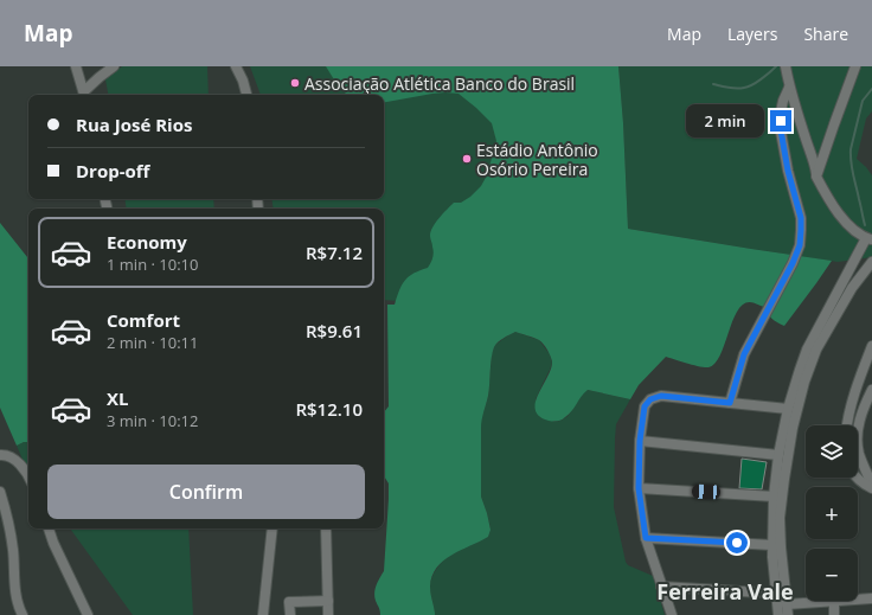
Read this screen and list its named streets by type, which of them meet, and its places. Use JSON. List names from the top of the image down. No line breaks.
{"districts":["Ferreira Vale"],"places":["Associação Atlética Banco do Brasil","Estádio Antônio Osório Pereira"],"page":{"header":"Map","nav":["Map","Layers","Share"],"banner":["Rua José Rios","Drop-off"],"bubble":"2 min","list":[{"name":"Economy","note":"1 min · 10:10","value":"R$7.12"},{"name":"Comfort","note":"2 min · 10:11","value":"R$9.61"},{"name":"XL","note":"3 min · 10:12","value":"R$12.10"}],"map_buttons":["+","−"],"buttons":"Confirm"}}
